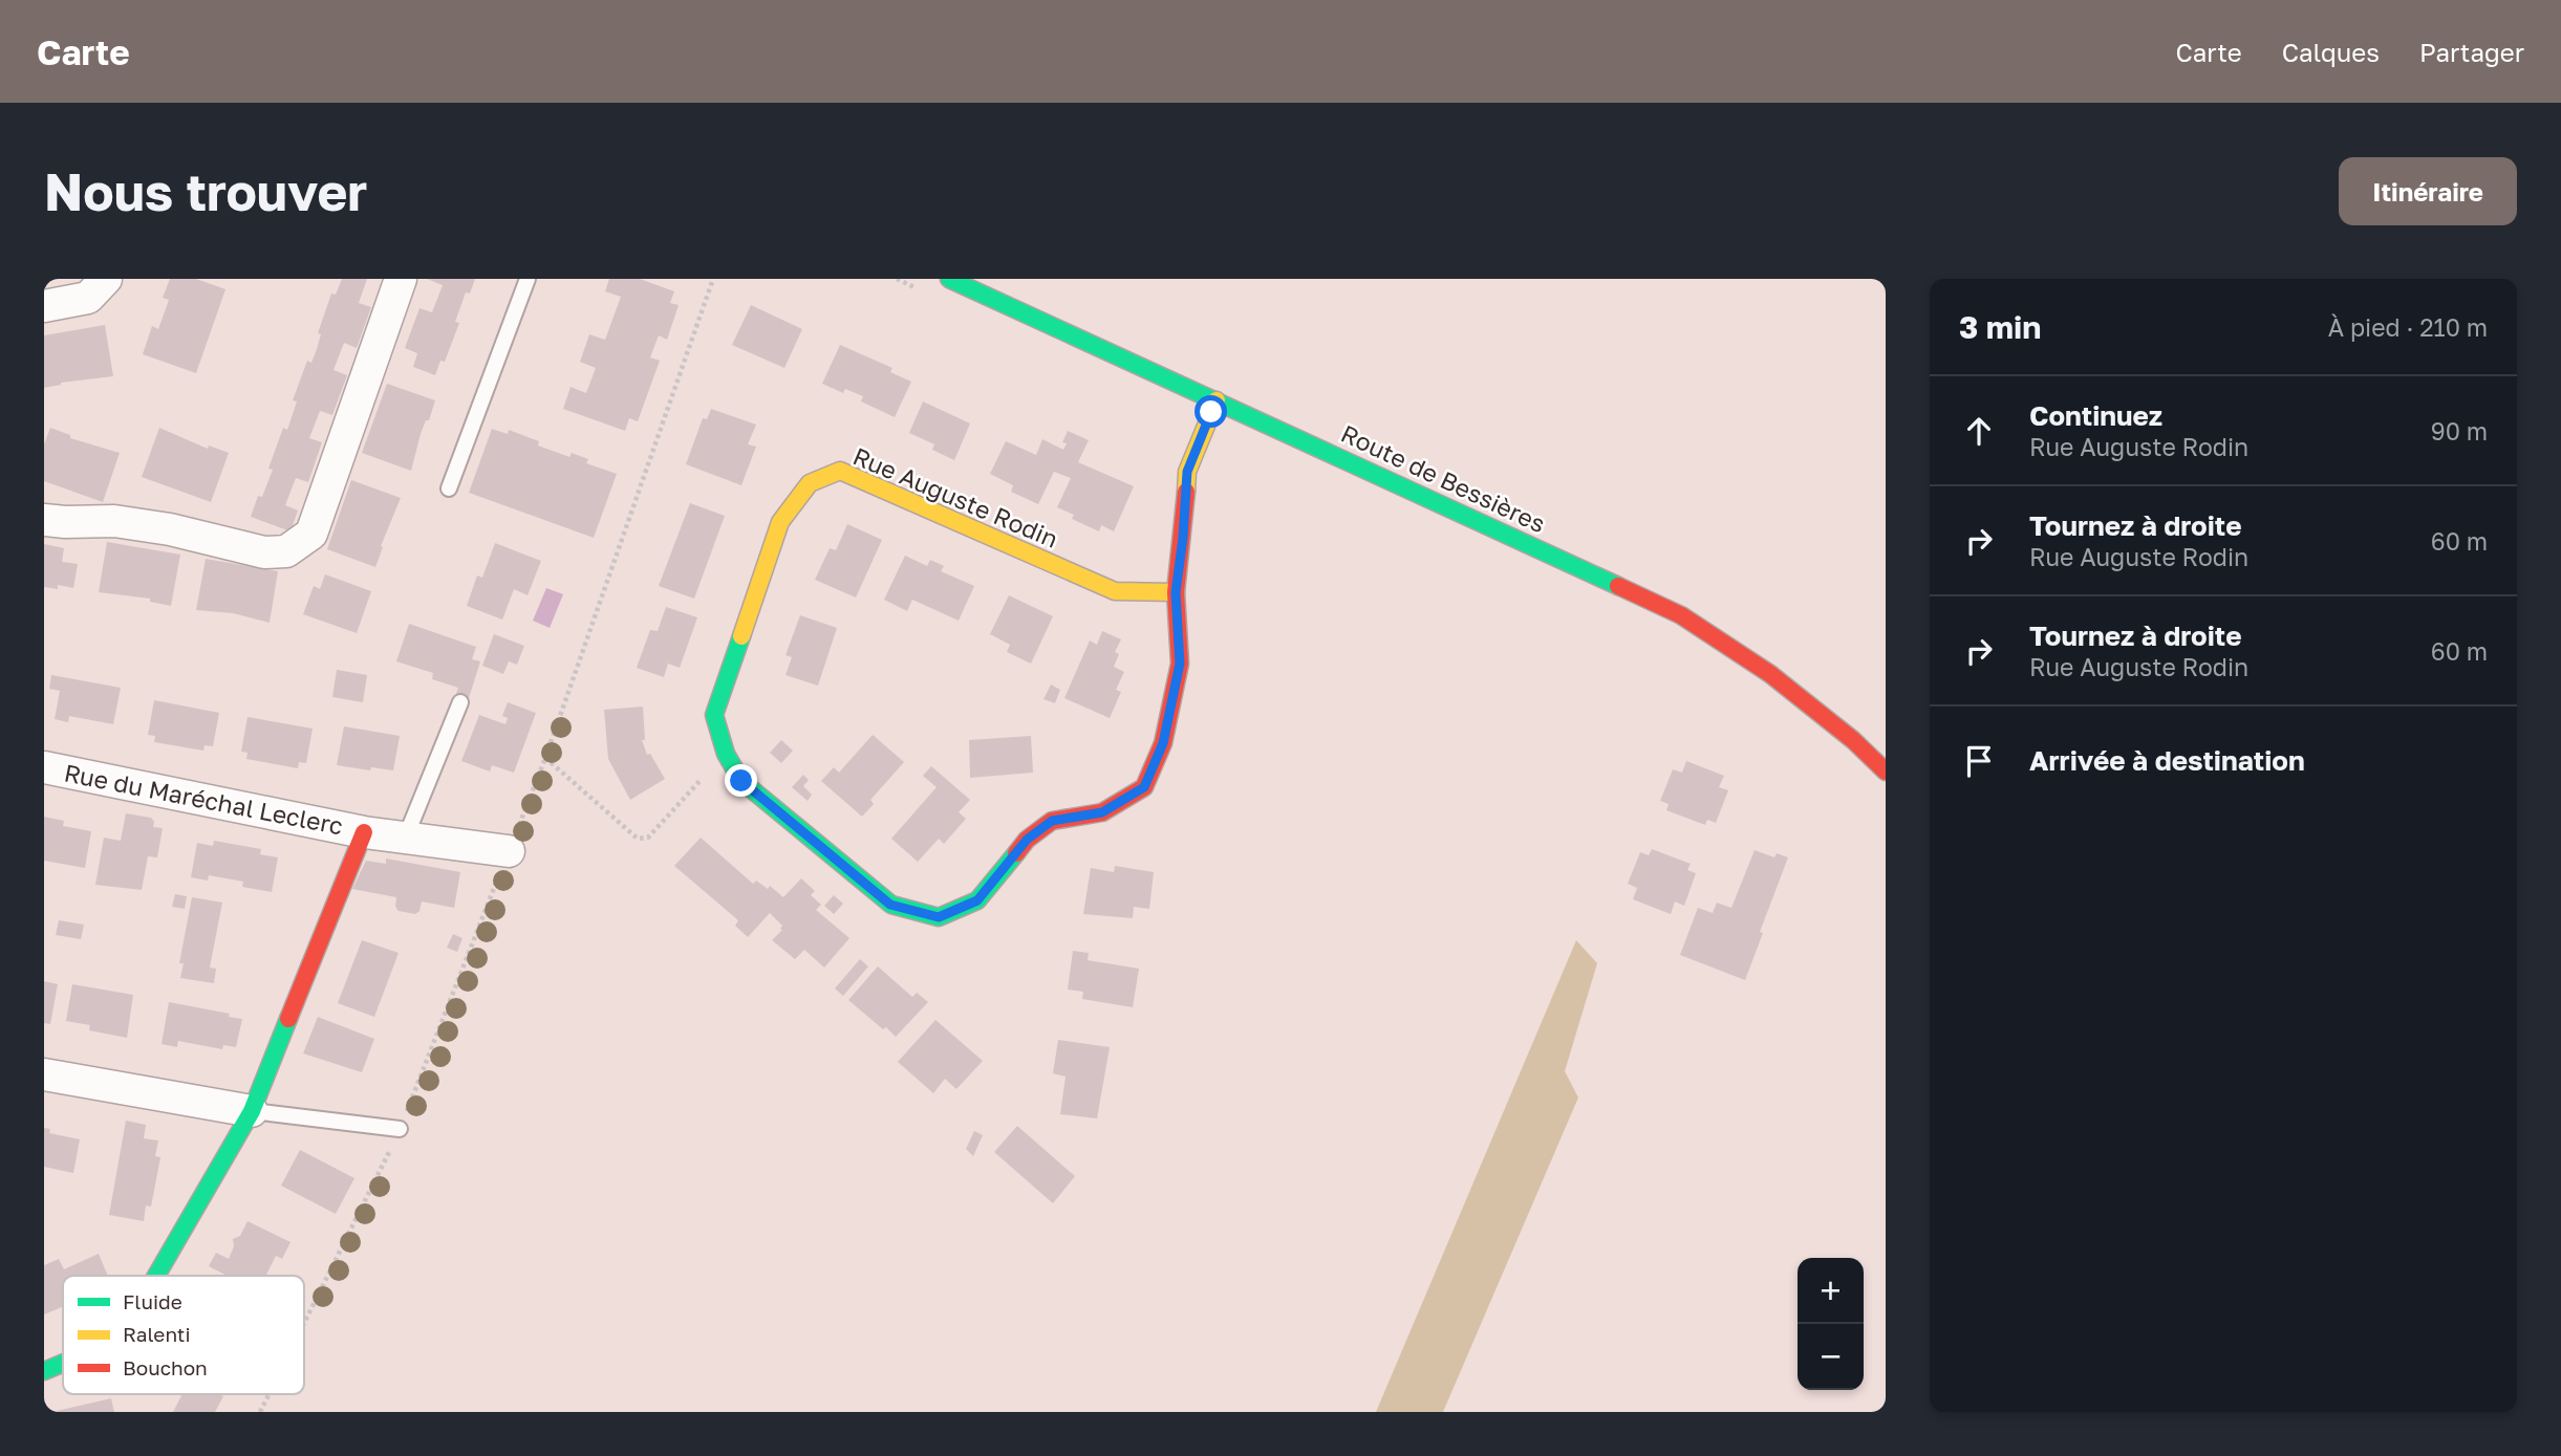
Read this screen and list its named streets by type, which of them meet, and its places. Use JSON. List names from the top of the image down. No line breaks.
{"streets":{"street":["Route de Bessières","Rue Auguste Rodin","Rue du Maréchal Leclerc"]},"crossings":[["Route de Bessières","Rue Auguste Rodin"]],"legend":["Fluide","Ralenti","Bouchon"],"page":{"header":"Carte","nav":["Carte","Calques","Partager"],"buttons":"Itinéraire","title":"Nous trouver","heading":["3 min","À pied · 210 m"],"list":[["Continuez","Rue Auguste Rodin","90 m"],["Tournez à droite","Rue Auguste Rodin","60 m"],["Tournez à droite","Rue Auguste Rodin","60 m"],"Arrivée à destination"],"map_buttons":["+","−"]}}
